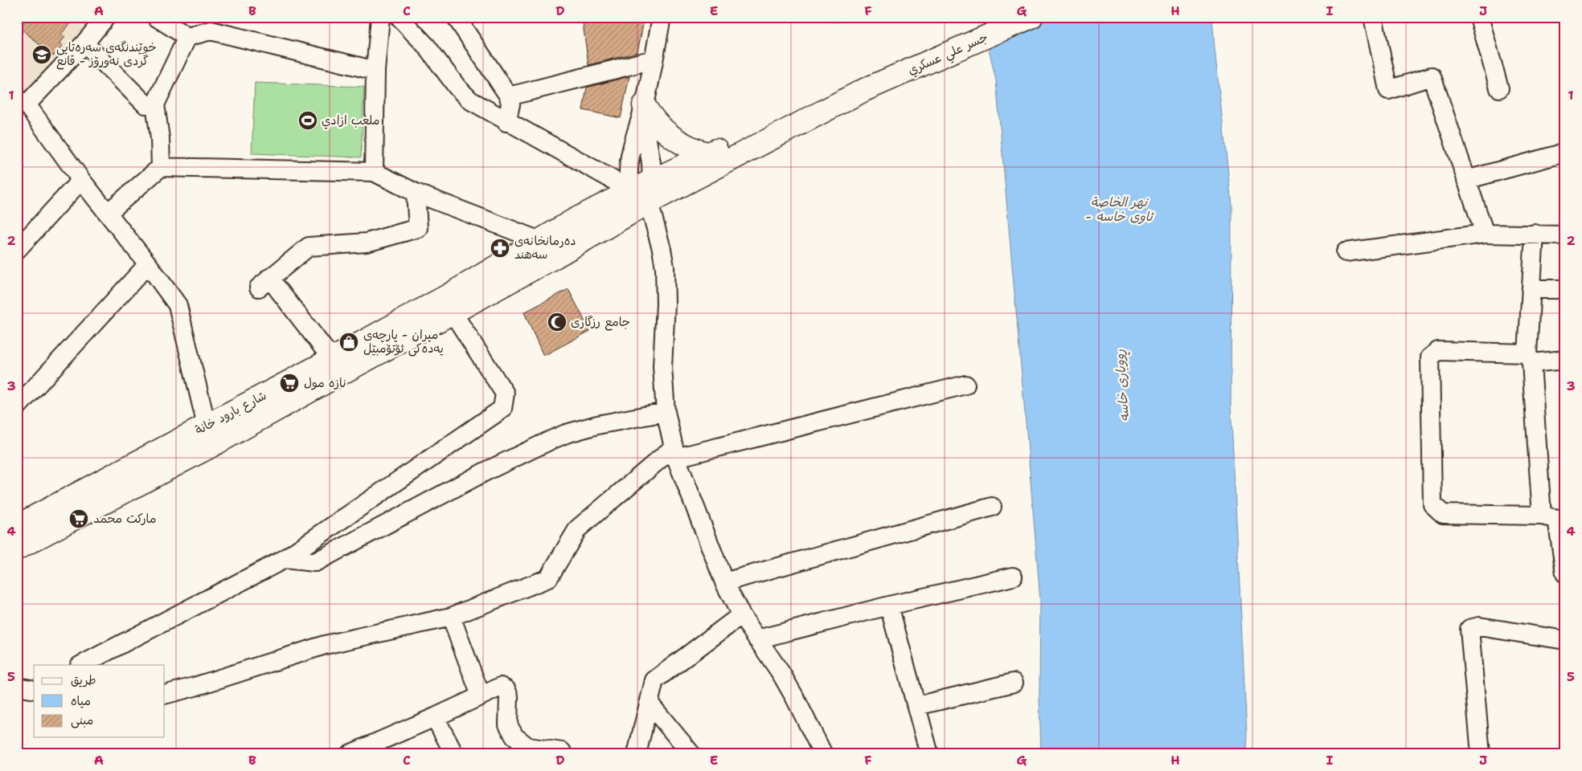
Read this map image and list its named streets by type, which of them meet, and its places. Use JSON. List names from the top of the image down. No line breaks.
{"streets":{"main road":["جسر علي عسكري","شارع بارود خانة"]},"water":["نهر الخاصة - ئاوی خاسە","ڕووباری خاسە"],"places":{"school or university":["خوێندنگەی سەرەتایی گردی نەورۆز - قانع"],"sports":["ملعب ازادي"],"pharmacy":["دەرمانخانەی سەهند"],"mosque":["جامع رزگاری"],"shop":["میران - پارچەی یەدەکی ئۆتۆمبێل"],"supermarket":["نازه مول","ماركت محمد"]},"legend":["طريق","مياه","مبنى"],"grid":{"columns":["A","B","C","D","E","F","G","H","I","J"],"rows":["1","2","3","4","5"]}}
